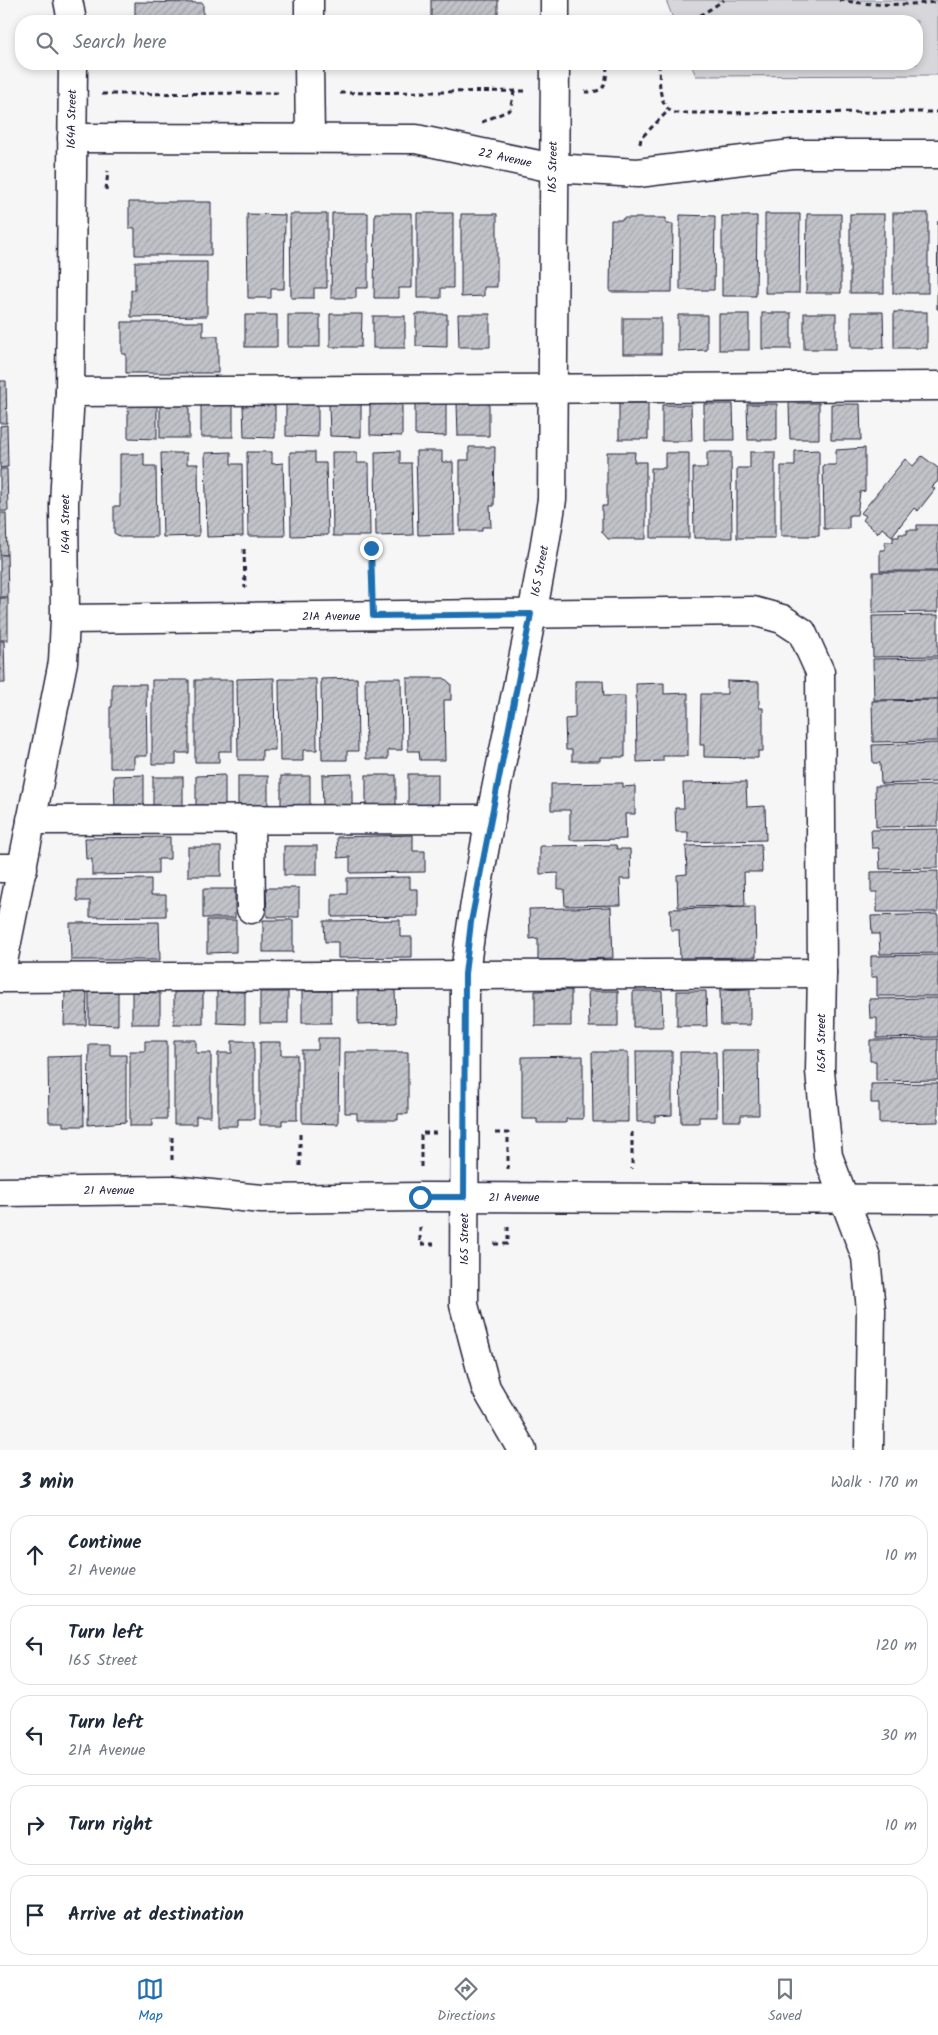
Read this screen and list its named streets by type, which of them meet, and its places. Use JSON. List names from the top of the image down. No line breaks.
{"streets":{"street":["164A Street","22 Avenue","165 Street","21A Avenue","165A Street","21 Avenue"]},"crossings":[["164A Street","22 Avenue"],["164A Street","21A Avenue"],["22 Avenue","165 Street"],["165 Street","21A Avenue"],["165 Street","21 Avenue"],["21A Avenue","165A Street"],["165A Street","21 Avenue"]],"page":{"search":"Search here","heading":["3 min","Walk · 170 m"],"list":[["Continue","21 Avenue","10 m"],["Turn left","165 Street","120 m"],["Turn left","21A Avenue","30 m"],["Turn right","10 m"],"Arrive at destination"],"nav":["Map","Directions","Saved"]}}
